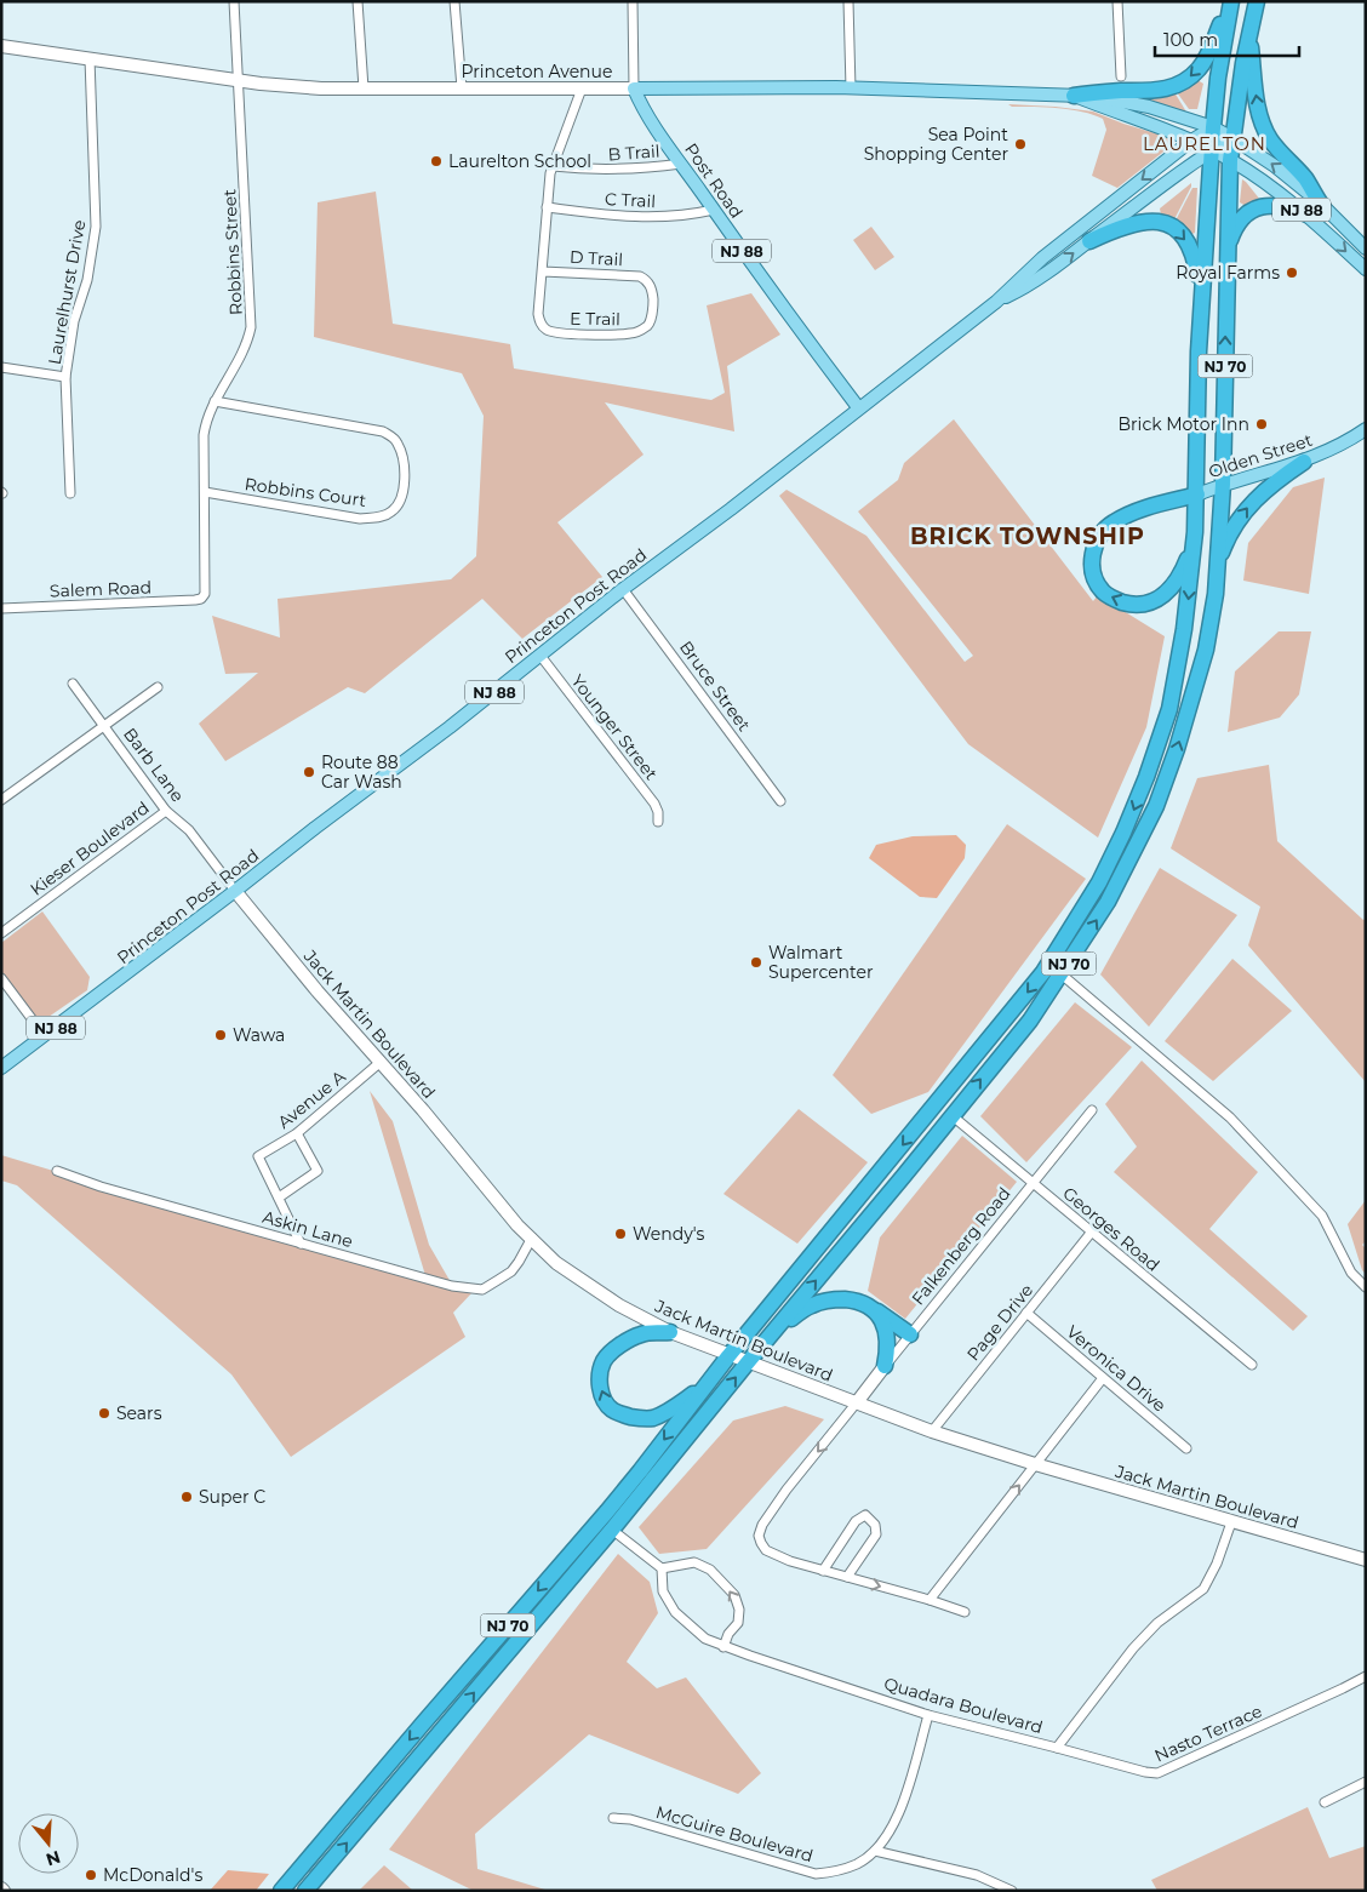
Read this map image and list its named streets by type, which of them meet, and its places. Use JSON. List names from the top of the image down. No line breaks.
{"streets":{"highway":["NJ 70"],"main road":["Princeton Avenue","Post Road","NJ 88","Olden Street","Princeton Post Road"],"street":["B Trail","C Trail","Robbins Street","D Trail","Laurelhurst Drive","E Trail","Robbins Court","Salem Road","Bruce Street","Younger Street","Barb Lane","Kieser Boulevard","Jack Martin Boulevard","Avenue A","Askin Lane","Georges Road","Falkenberg Road","Page Drive","Veronica Drive","Quadara Boulevard","Nasto Terrace","McGuire Boulevard"]},"crossings":[["Princeton Avenue","Post Road"],["Princeton Avenue","NJ 88"],["Princeton Avenue","Robbins Street"],["Princeton Avenue","Laurelhurst Drive"],["Princeton Avenue","NJ 70"],["Princeton Avenue","Princeton Post Road"],["B Trail","Post Road"],["Post Road","C Trail"],["Post Road","Princeton Post Road"],["NJ 88","NJ 70"],["NJ 88","Princeton Post Road"],["Robbins Street","Robbins Court"],["Robbins Street","Salem Road"],["D Trail","E Trail"],["NJ 70","Olden Street"],["NJ 70","Princeton Post Road"],["NJ 70","Jack Martin Boulevard"],["NJ 70","Georges Road"],["Princeton Post Road","Bruce Street"],["Princeton Post Road","Younger Street"],["Princeton Post Road","Barb Lane"],["Princeton Post Road","Jack Martin Boulevard"],["Barb Lane","Kieser Boulevard"],["Barb Lane","Jack Martin Boulevard"],["Jack Martin Boulevard","Avenue A"],["Jack Martin Boulevard","Askin Lane"],["Jack Martin Boulevard","Falkenberg Road"],["Jack Martin Boulevard","Page Drive"],["Jack Martin Boulevard","Quadara Boulevard"],["Georges Road","Falkenberg Road"],["Georges Road","Page Drive"],["Page Drive","Veronica Drive"],["Quadara Boulevard","Nasto Terrace"],["Quadara Boulevard","McGuire Boulevard"]],"districts":["LAURELTON","BRICK TOWNSHIP"],"places":["Sea Point Shopping Center","Laurelton School","Royal Farms","Brick Motor Inn","Route 88 Car Wash","Walmart Supercenter","Wawa","Wendy's","Sears","Super C","McDonald's"],"scale_bar":"100 m","north":"bottom"}
